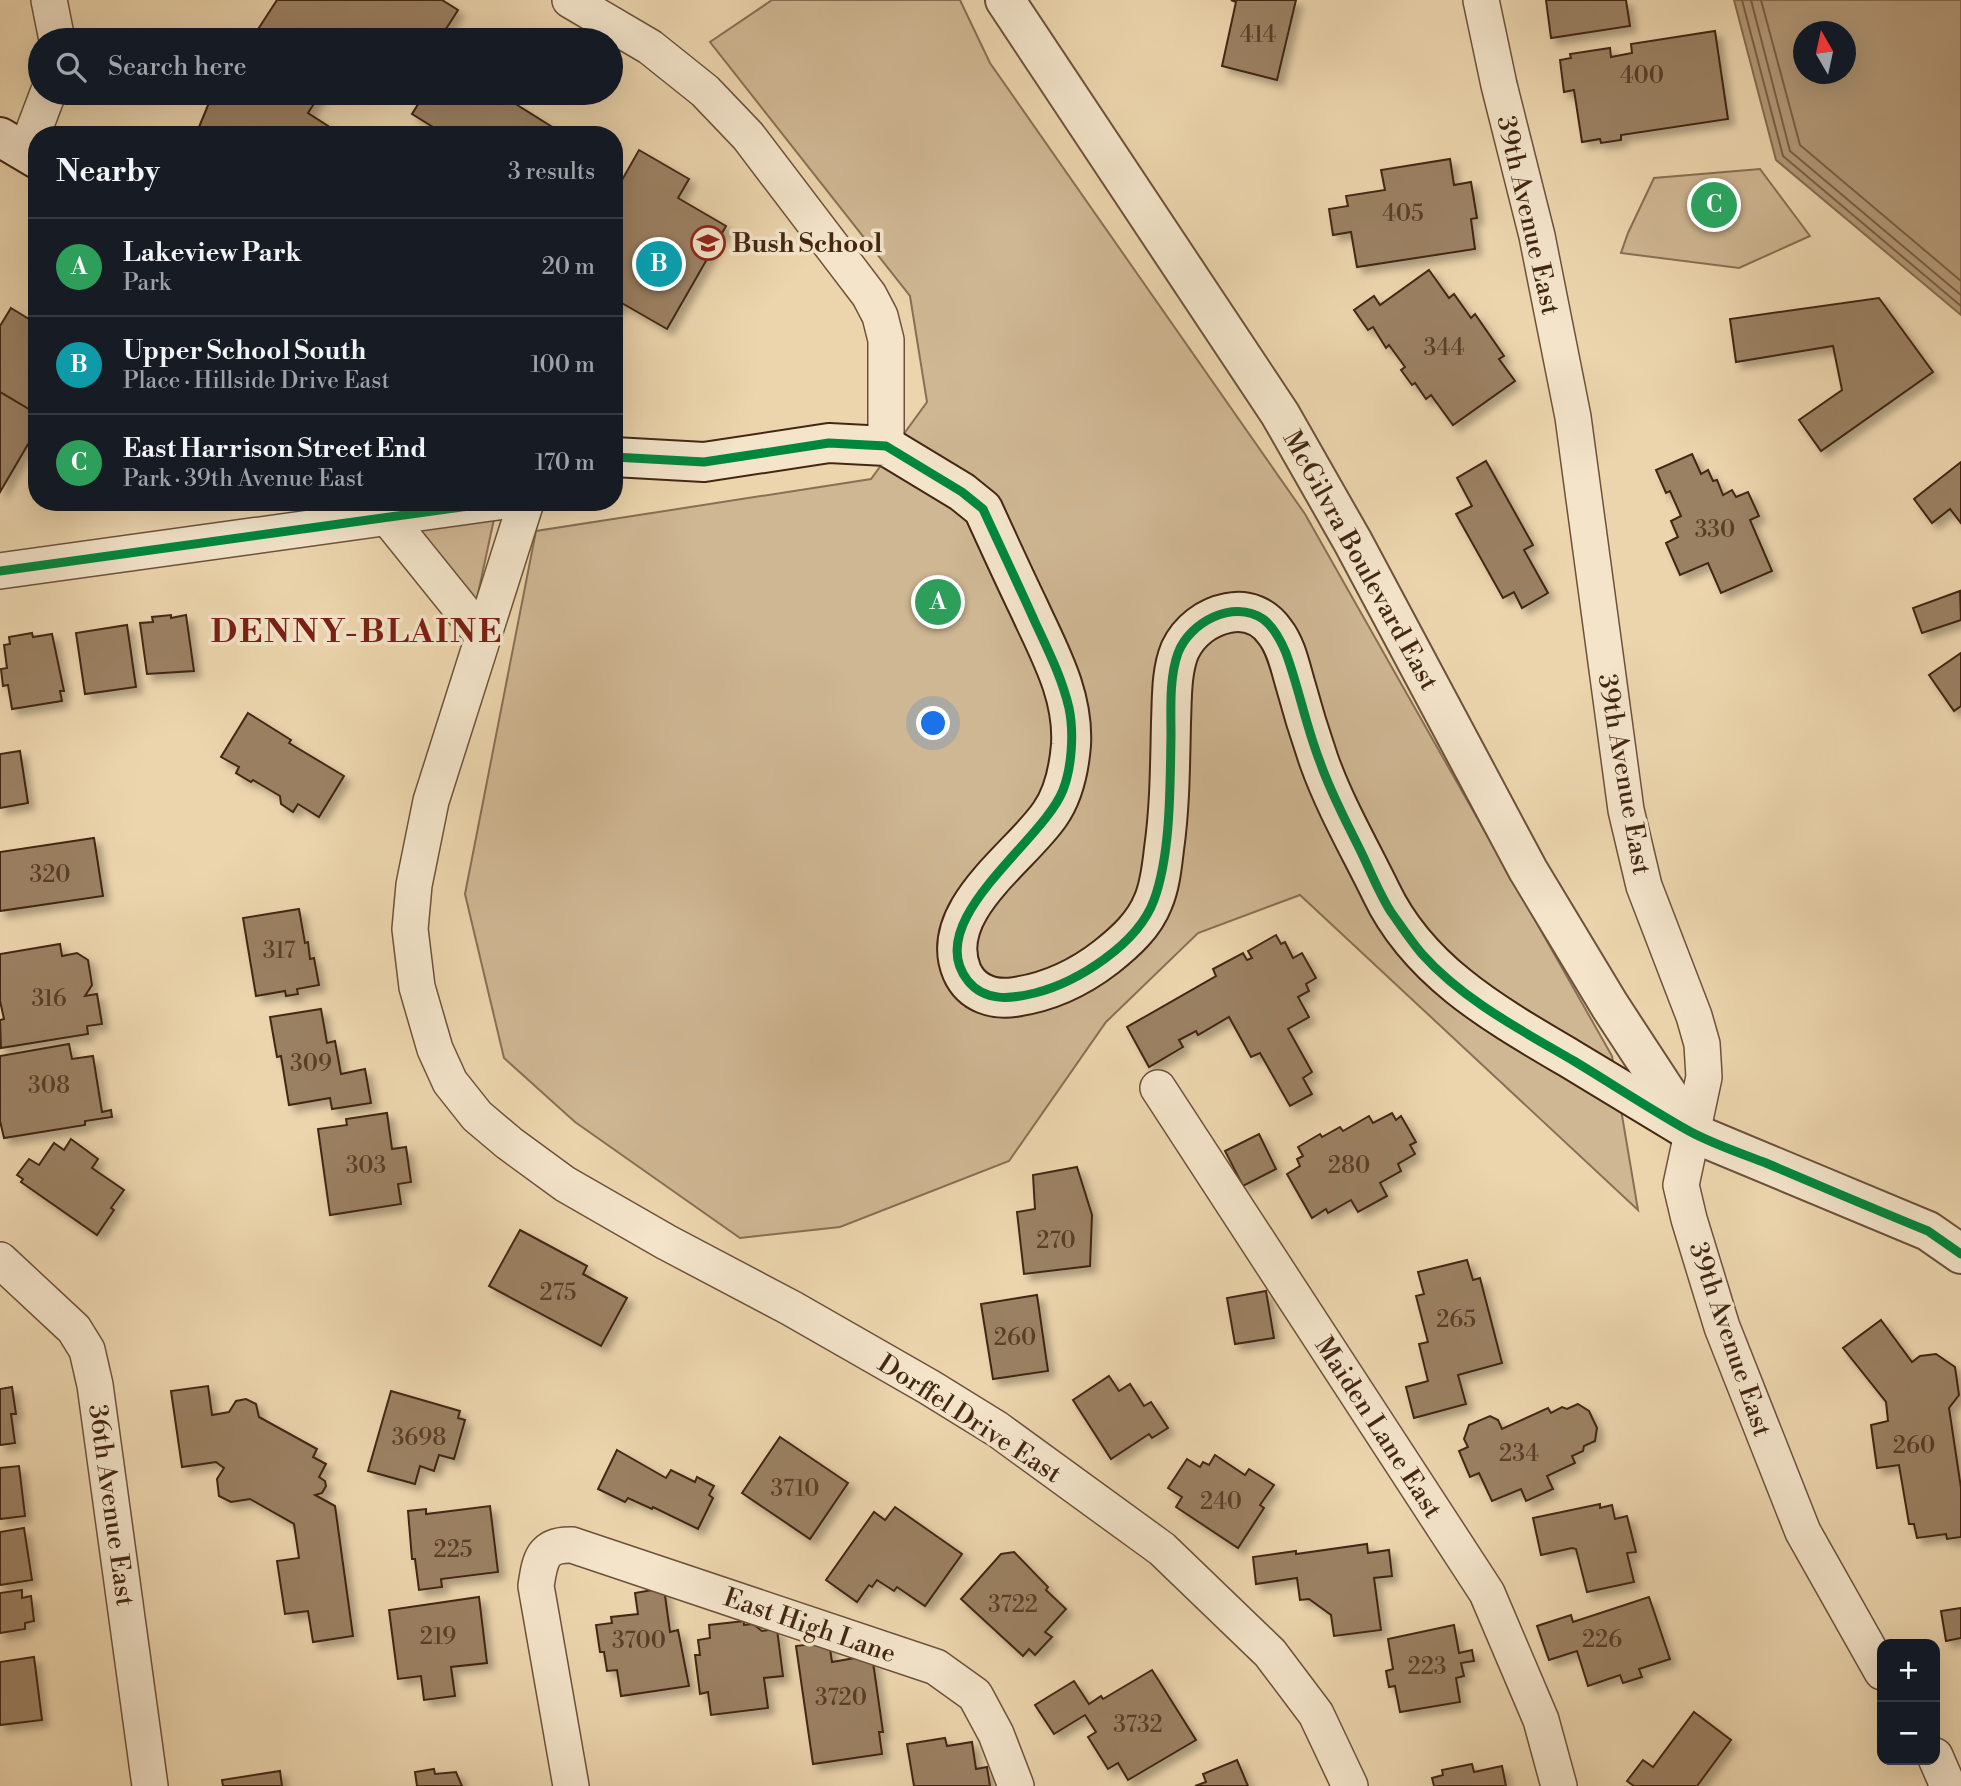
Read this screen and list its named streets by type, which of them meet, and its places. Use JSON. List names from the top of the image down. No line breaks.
{"streets":{"main road":["McGilvra Boulevard East"],"street":["39th Avenue East","Dorffel Drive East","Maiden Lane East","36th Avenue East","East High Lane"]},"crossings":[["39th Avenue East","McGilvra Boulevard East"]],"districts":["DENNY-BLAINE"],"places":{"school or university":["Bush School"]},"house_numbers":["414","400","405","344","330","320","317","316","309","308","303","280","270","275","265","260","3698","260","234","3710","240","225","3722","219","226","3700","223","3720","3732"],"north":"top","page":{"search":"Search here","heading":["Nearby","3 results"],"pins":["C","B","A"],"list":[{"mark":"A","name":"Lakeview Park","note":"Park","value":"20 m"},{"mark":"B","name":"Upper School South","note":"Place · Hillside Drive East","value":"100 m"},{"mark":"C","name":"East Harrison Street End","note":"Park · 39th Avenue East","value":"170 m"}],"map_buttons":["+","−"]}}
